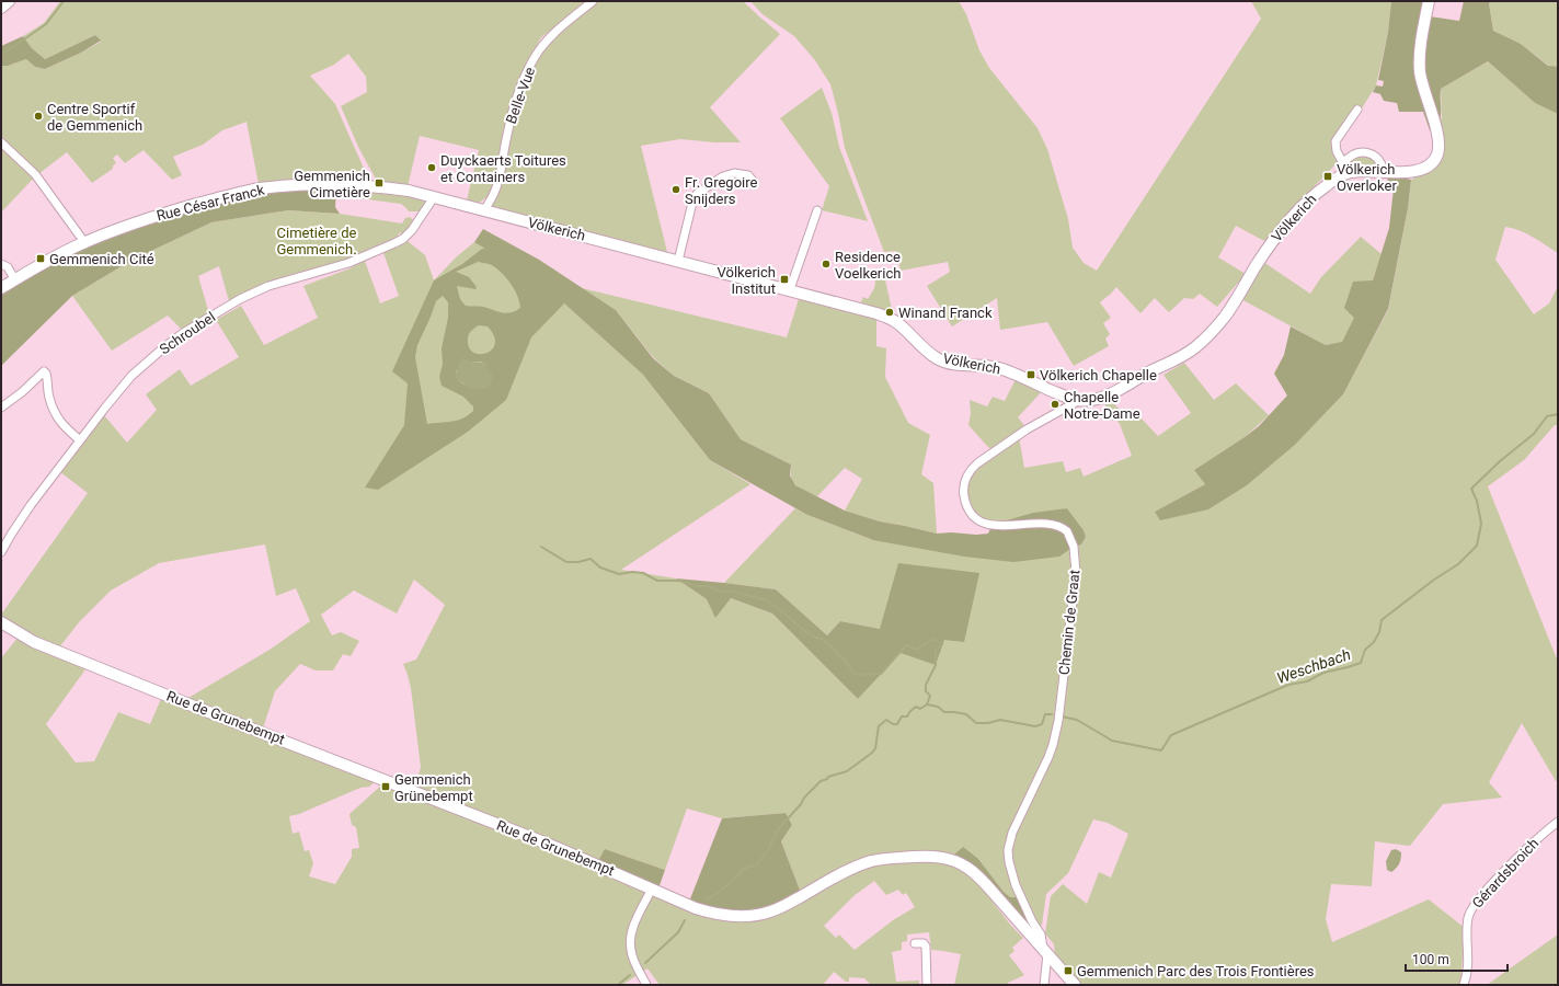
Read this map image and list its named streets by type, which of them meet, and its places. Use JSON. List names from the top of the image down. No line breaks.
{"streets":{"main road":["Rue César Franck","Völkerich","Rue de Grunebempt"],"street":["Belle-Vue","Schroubel","Chemin de Graat","Gérardsbroich"]},"crossings":[["Belle-Vue","Völkerich"],["Rue César Franck","Völkerich"],["Rue César Franck","Schroubel"],["Völkerich","Schroubel"],["Völkerich","Chemin de Graat"],["Chemin de Graat","Rue de Grunebempt"]],"water":["Weschbach"],"parks":["Cimetière de Gemmenich."],"places":{"other":["Centre Sportif de Gemmenich","Duyckaerts Toitures et Containers","Fr. Gregoire Snijders","Residence Voelkerich","Winand Franck","Chapelle Notre-Dame"],"transit":["Völkerich Overloker","Gemmenich Cimetière","Gemmenich Cité","Völkerich Institut","Völkerich Chapelle","Gemmenich Grünebempt","Gemmenich Parc des Trois Frontières"]},"scale_bar":"100 m"}
